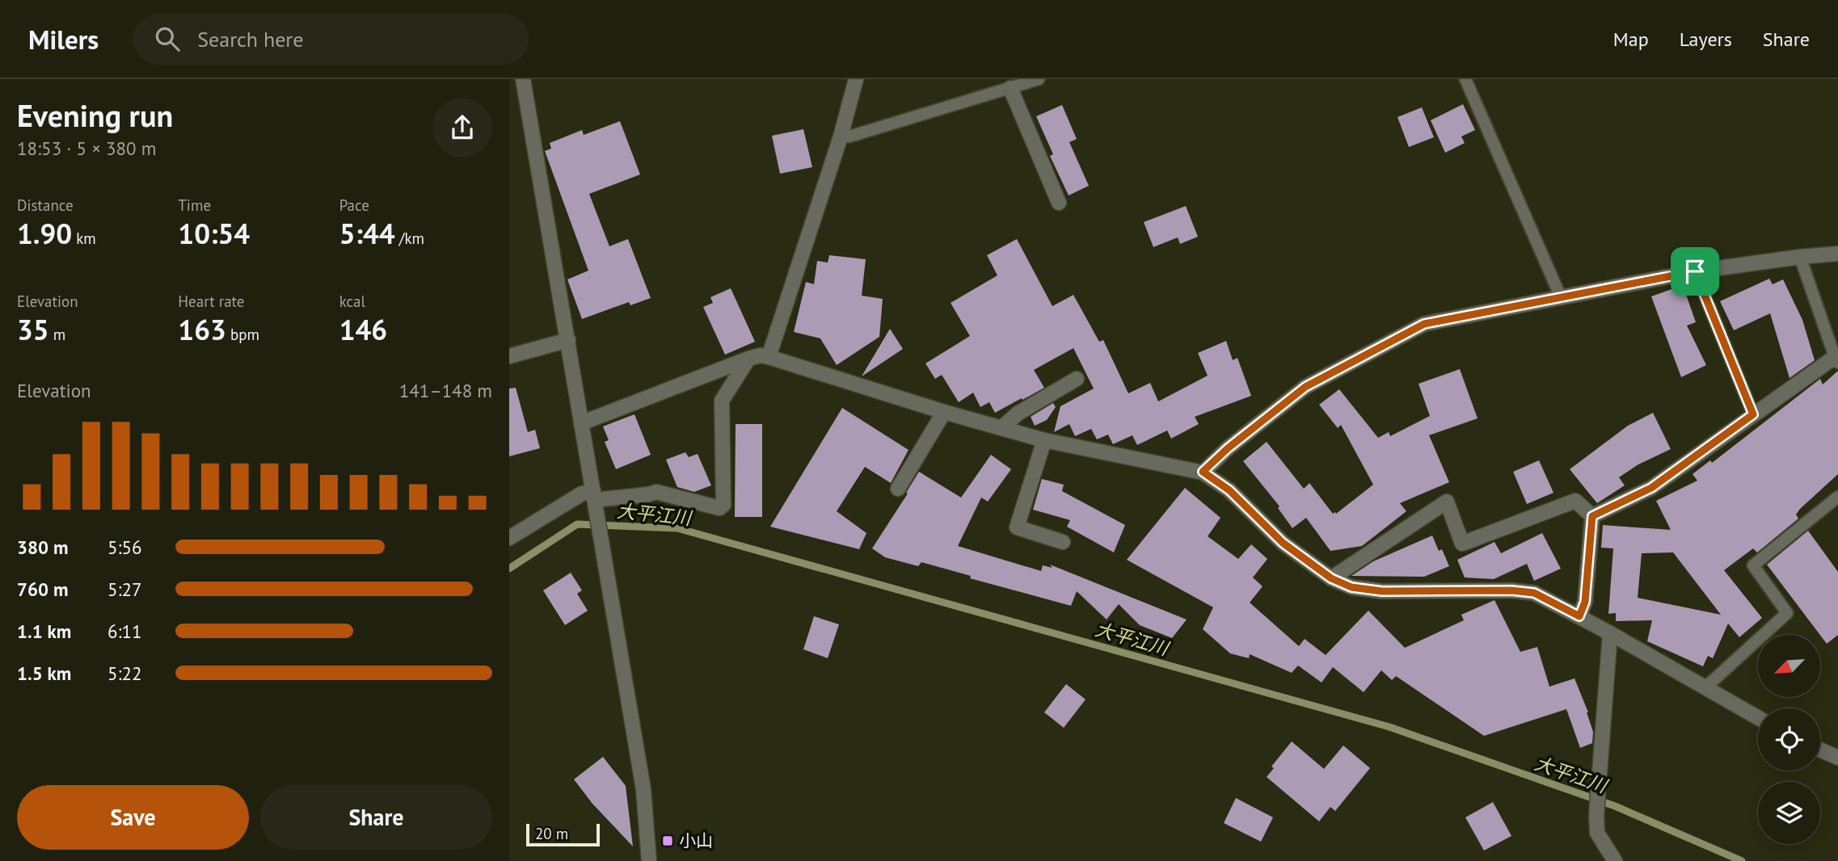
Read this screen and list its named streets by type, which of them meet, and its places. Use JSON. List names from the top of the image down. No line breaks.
{"water":["大平江川"],"places":{"transit":["小山"]},"scale_bar":"20 m","north":"bottom left","page":{"header":"Milers","search":"Search here","nav":["Map","Layers","Share"],"heading":["Evening run","18:53 · 5 × 380 m"],"stats":[["Distance","1.90 km"],["Time","10:54"],["Pace","5:44 /km"],["Elevation","35 m"],["Heart rate","163 bpm"],["kcal","146"]],"chart":["Elevation","141–148 m"],"list":[{"name":"380 m","note":"5:56"},{"name":"760 m","note":"5:27"},{"name":"1.1 km","note":"6:11"},{"name":"1.5 km","note":"5:22"}],"buttons":["Save","Share"],"scale":"20 m"}}
